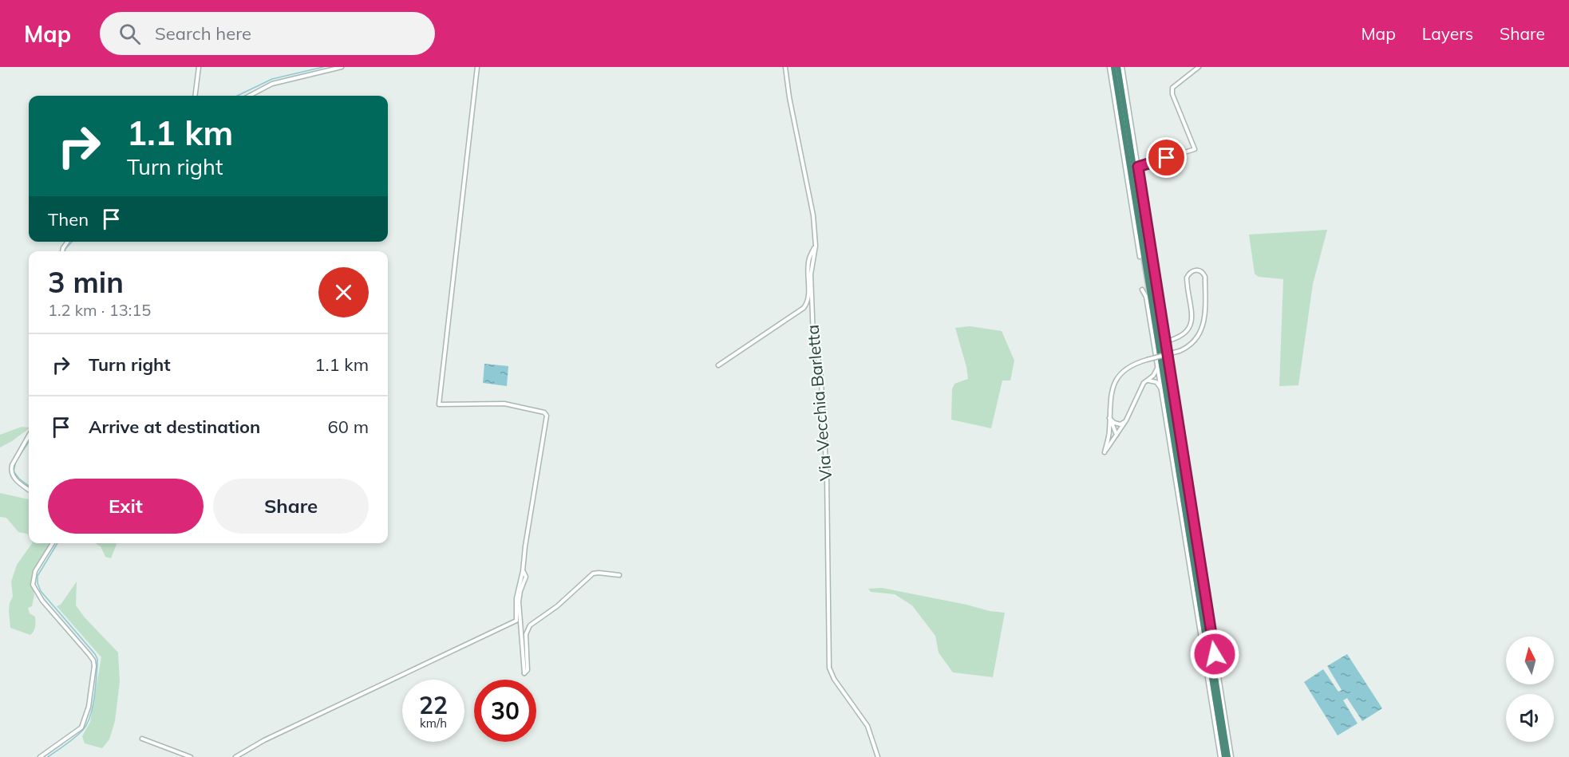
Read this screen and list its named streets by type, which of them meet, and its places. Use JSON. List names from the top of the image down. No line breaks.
{"streets":{"street":["Via Vecchia Barletta"]},"north":"top","page":{"header":"Map","search":"Search here","nav":["Map","Layers","Share"],"turn":["1.1 km","Turn right"],"then":"Then","heading":["3 min","1.2 km · 13:15"],"list":[{"name":"Turn right","value":"1.1 km"},{"name":"Arrive at destination","value":"60 m"}],"buttons":["Exit","Share"],"speed":"22 km/h","limit":"30"}}
